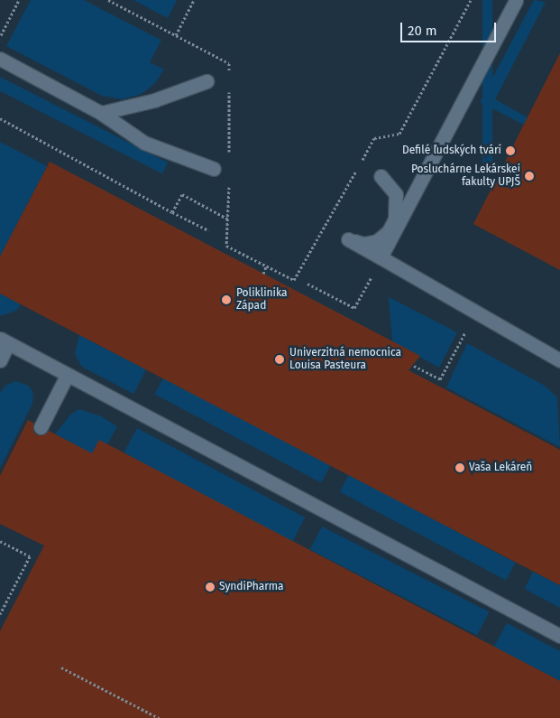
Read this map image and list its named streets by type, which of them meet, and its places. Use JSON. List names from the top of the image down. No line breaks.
{"places":["Defilé ľudských tvárí","Posluchárne Lekárskej fakulty UPJŠ","Poliklinika Západ","Univerzitná nemocnica Louisa Pasteura","Vaša Lekáreň","SyndiPharma"],"scale_bar":"20 m"}
